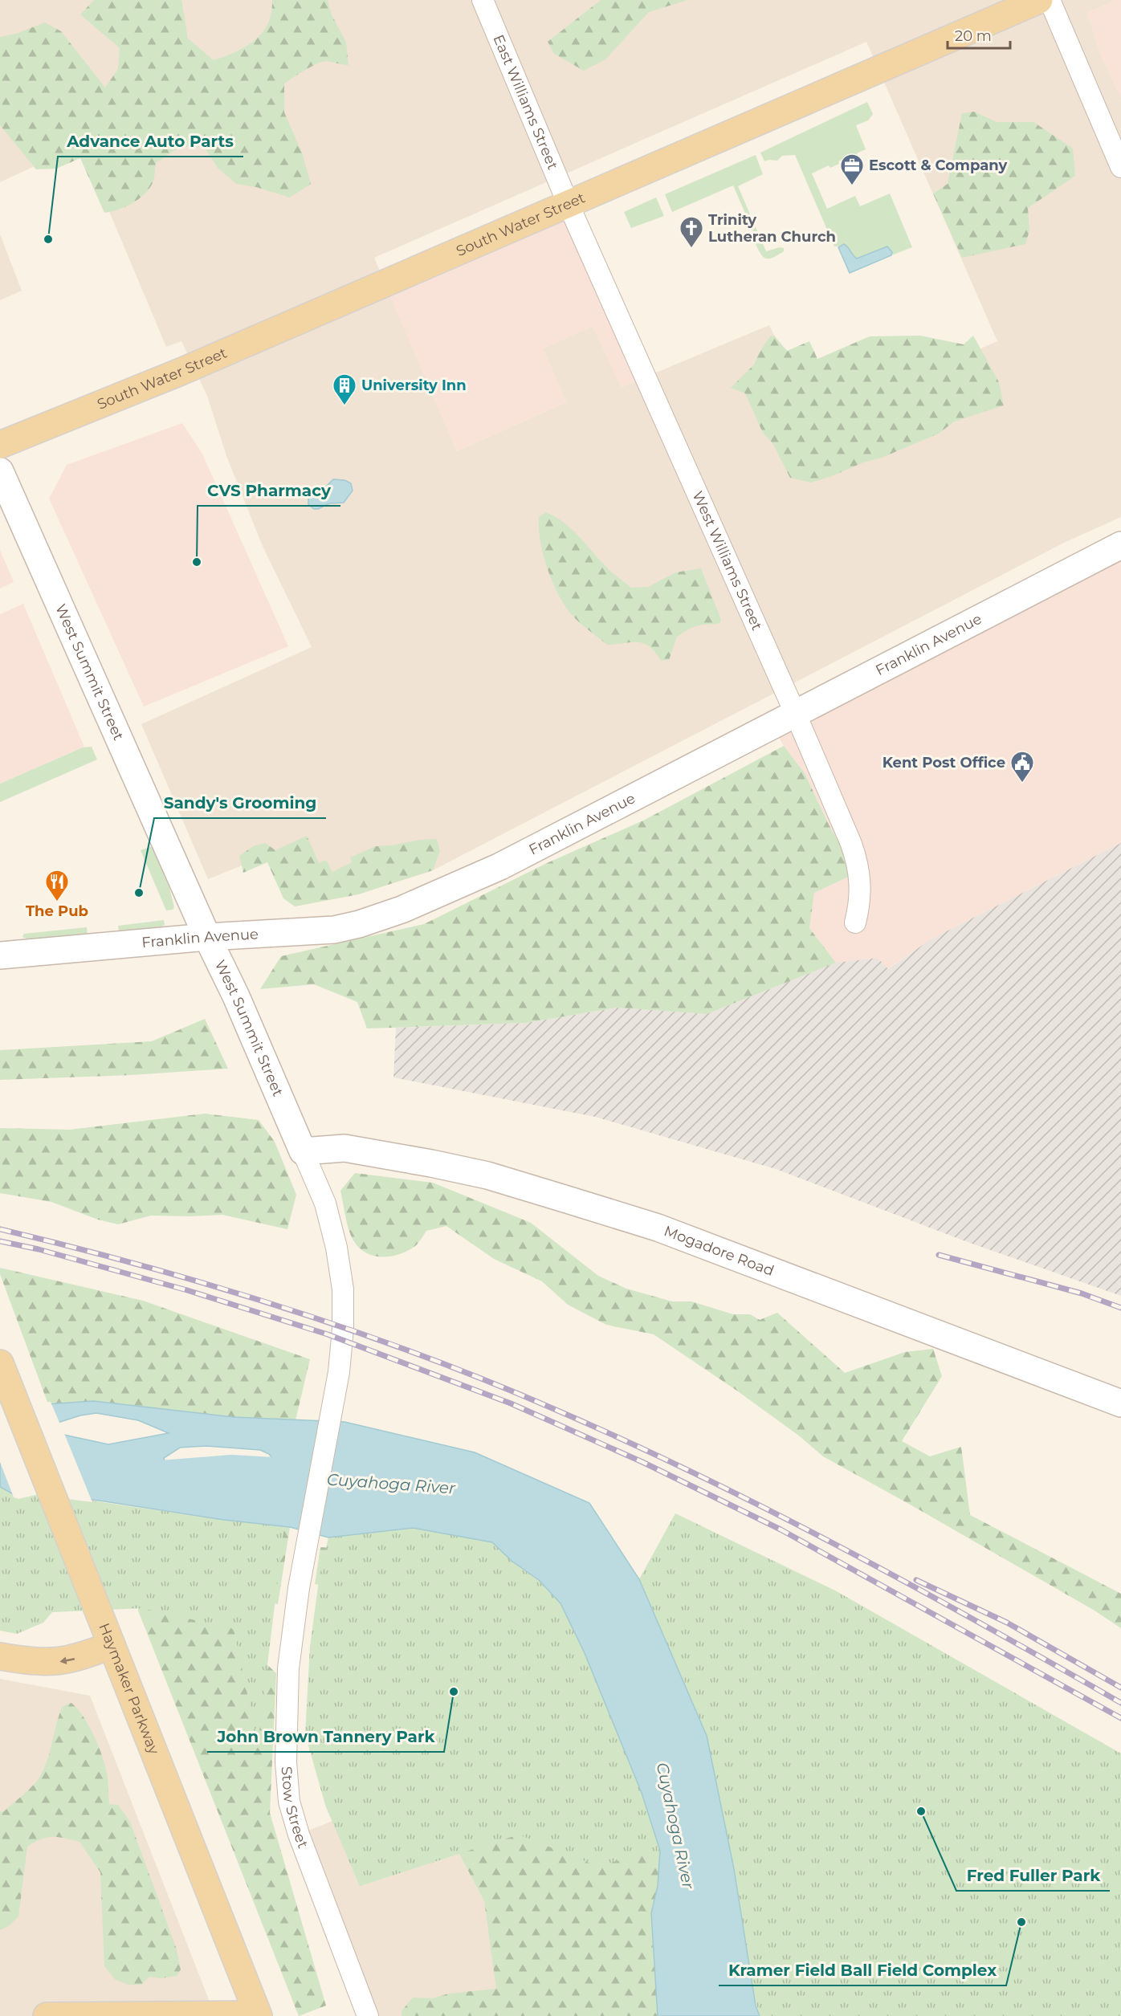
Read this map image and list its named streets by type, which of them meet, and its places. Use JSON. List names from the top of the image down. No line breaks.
{"streets":{"main road":["South Water Street","Haymaker Parkway"],"street":["East Williams Street","West Williams Street","Franklin Avenue","West Summit Street","Mogadore Road","Stow Street"]},"crossings":[["East Williams Street","South Water Street"],["East Williams Street","West Williams Street"],["South Water Street","West Williams Street"],["West Williams Street","Franklin Avenue"],["Franklin Avenue","West Summit Street"],["West Summit Street","Mogadore Road"],["West Summit Street","Stow Street"]],"water":["Cuyahoga River"],"places":{"office":["Escott & Company"],"other":["Advance Auto Parts","CVS Pharmacy","Sandy's Grooming","John Brown Tannery Park","Fred Fuller Park","Kramer Field Ball Field Complex"],"church":["Trinity Lutheran Church"],"building":["University Inn"],"public building":["Kent Post Office"],"restaurant":["The Pub"]},"scale_bar":"20 m"}
